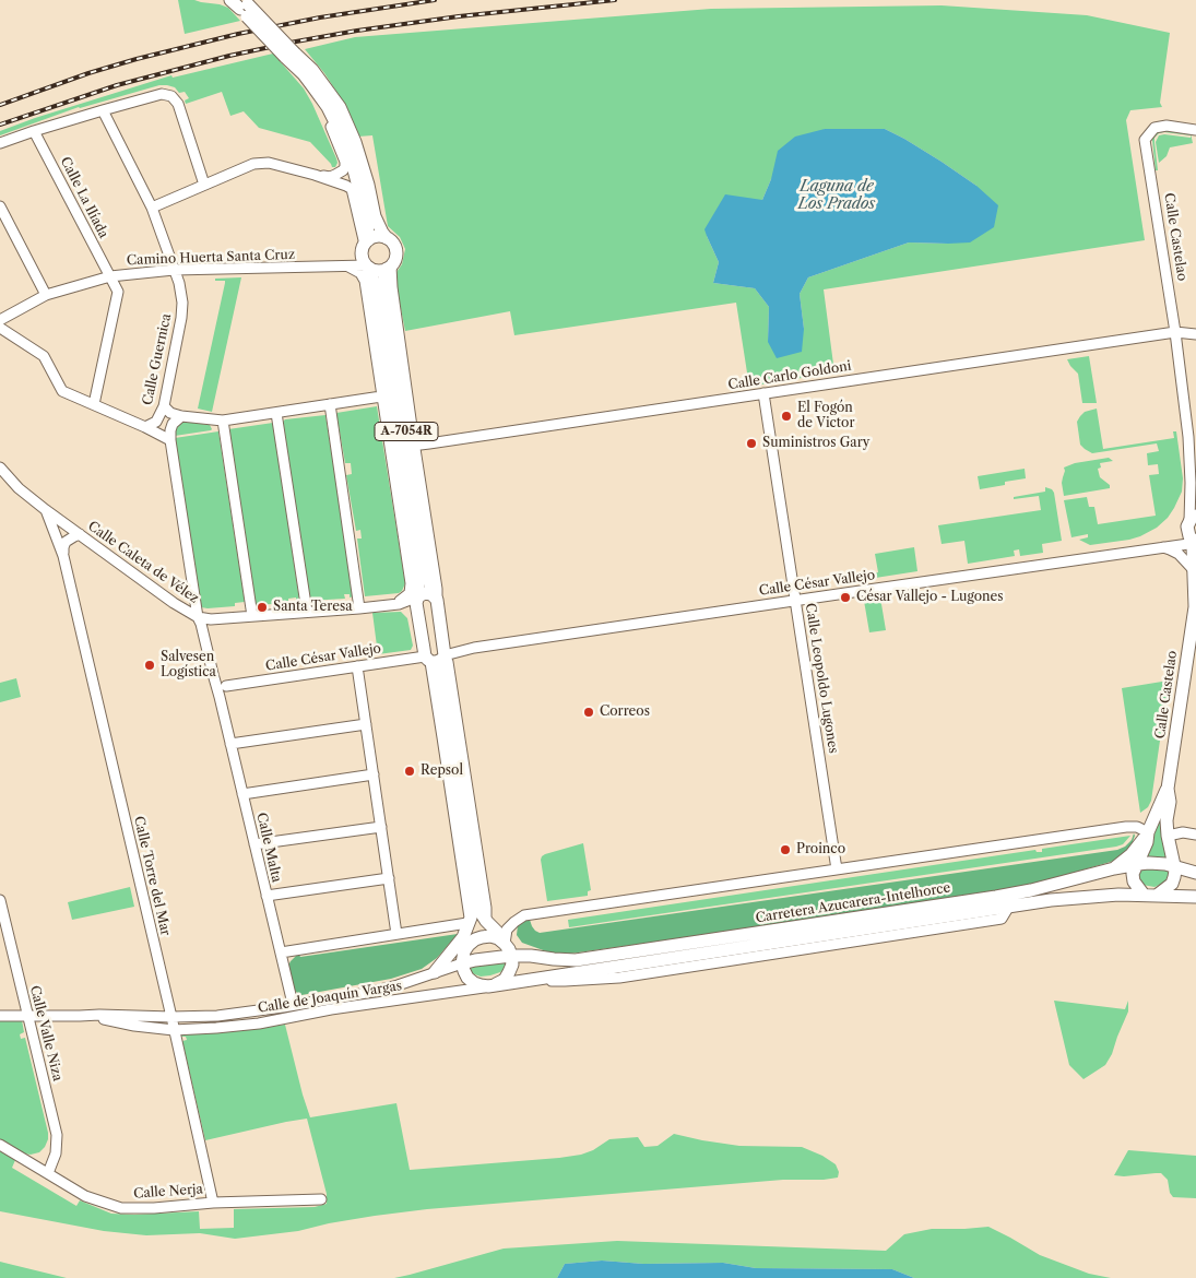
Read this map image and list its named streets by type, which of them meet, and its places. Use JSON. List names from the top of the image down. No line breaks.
{"streets":{"main road":["Calle Castelao","A-7054R","Carretera Azucarera-Intelhorce"],"street":["Calle La Ilíada","Camino Huerta Santa Cruz","Calle Guernica","Calle Carlo Goldoni","Calle Caleta de Vélez","Calle César Vallejo","Calle Leopoldo Lugones","Calle Malta","Calle Torre del Mar","Calle de Joaquín Vargas","Calle Valle Niza","Calle Nerja"]},"crossings":[["Calle La Ilíada","Camino Huerta Santa Cruz"],["Calle La Ilíada","Calle Guernica"],["Calle Castelao","Calle Carlo Goldoni"],["Calle Castelao","Calle César Vallejo"],["Calle Castelao","Carretera Azucarera-Intelhorce"],["Camino Huerta Santa Cruz","Calle Guernica"],["Camino Huerta Santa Cruz","A-7054R"],["Calle Guernica","Calle Malta"],["Calle Carlo Goldoni","Calle Leopoldo Lugones"],["A-7054R","Calle Caleta de Vélez"],["A-7054R","Calle César Vallejo"],["Calle Caleta de Vélez","Calle Malta"],["Calle Caleta de Vélez","Calle Torre del Mar"],["Calle César Vallejo","Calle Leopoldo Lugones"],["Calle Malta","Calle de Joaquín Vargas"],["Calle Torre del Mar","Calle de Joaquín Vargas"],["Calle Torre del Mar","Calle Nerja"],["Carretera Azucarera-Intelhorce","Calle de Joaquín Vargas"],["Calle Valle Niza","Calle Nerja"]],"water":["Laguna de Los Prados"],"places":["El Fogón de Victor","Suministros Gary","César Vallejo - Lugones","Santa Teresa","Salvesen Logística","Correos","Repsol","Proinco"]}
